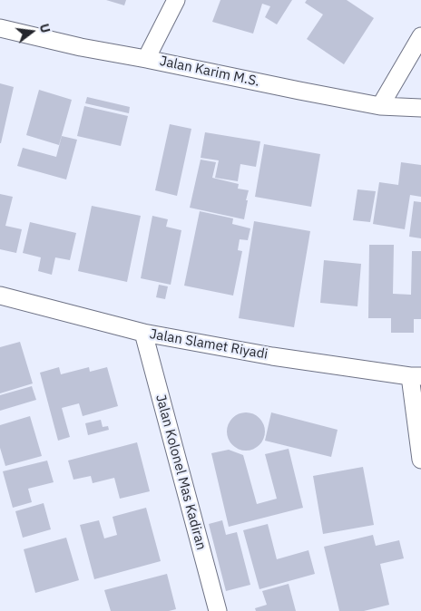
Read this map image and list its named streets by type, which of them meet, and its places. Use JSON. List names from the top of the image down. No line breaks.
{"streets":{"street":["Jalan Karim M.S.","Jalan Slamet Riyadi","Jalan Kolonel Mas Kadiran"]},"crossings":[["Jalan Slamet Riyadi","Jalan Kolonel Mas Kadiran"]],"north":"right"}
